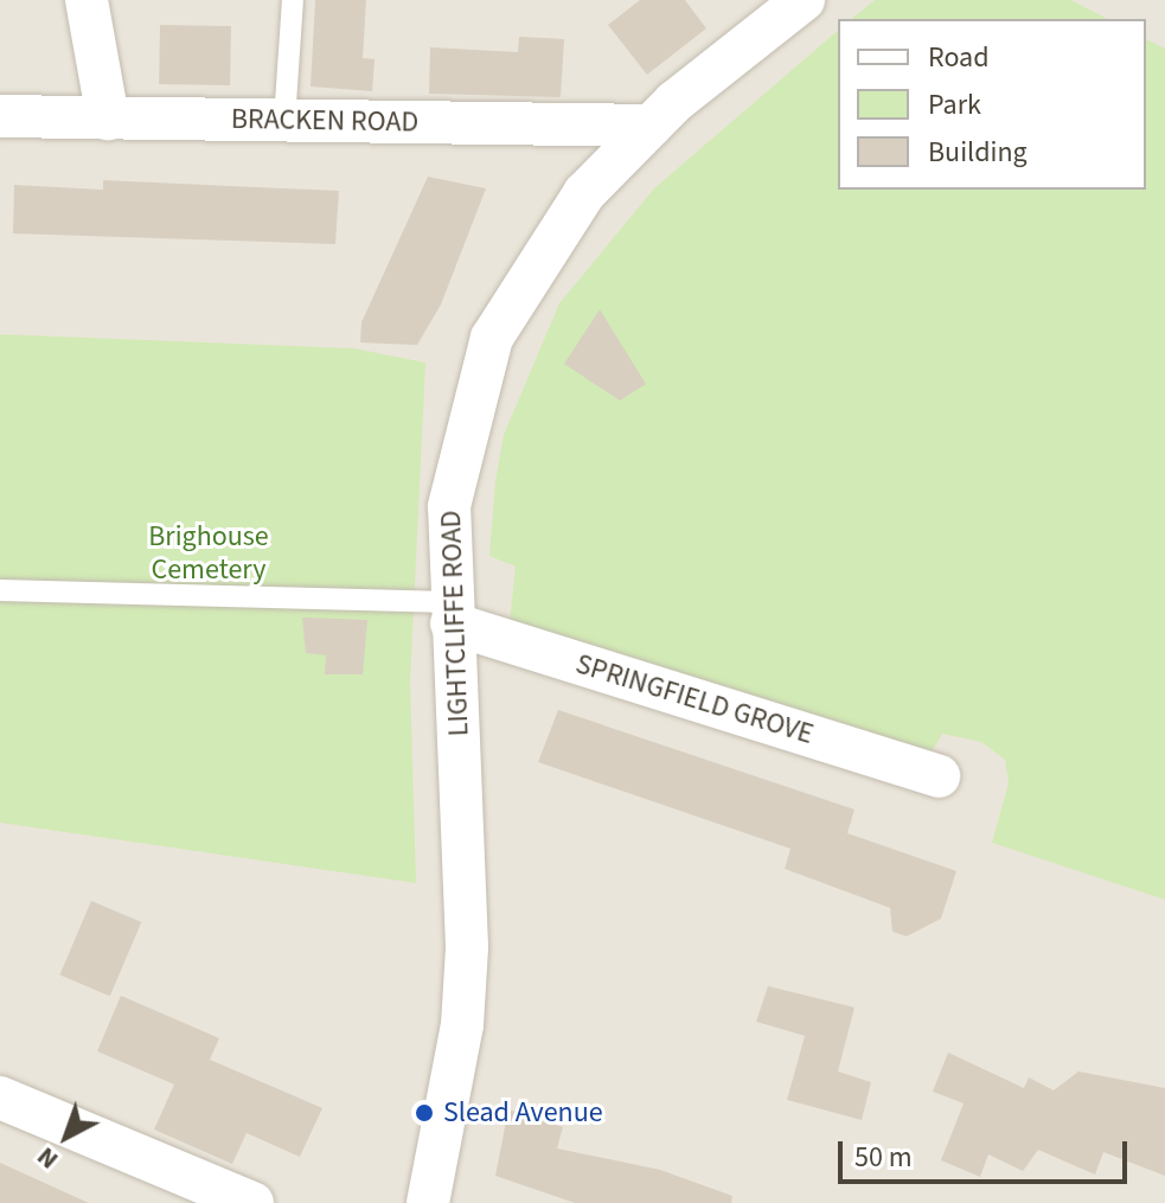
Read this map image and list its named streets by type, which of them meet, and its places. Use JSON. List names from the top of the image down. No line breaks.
{"streets":{"street":["BRACKEN ROAD","LIGHTCLIFFE ROAD","SPRINGFIELD GROVE"]},"crossings":[["BRACKEN ROAD","LIGHTCLIFFE ROAD"],["LIGHTCLIFFE ROAD","SPRINGFIELD GROVE"]],"parks":["Brighouse Cemetery"],"places":["Slead Avenue"],"legend":["Road","Park","Building"],"scale_bar":"50 m","north":"bottom left"}
